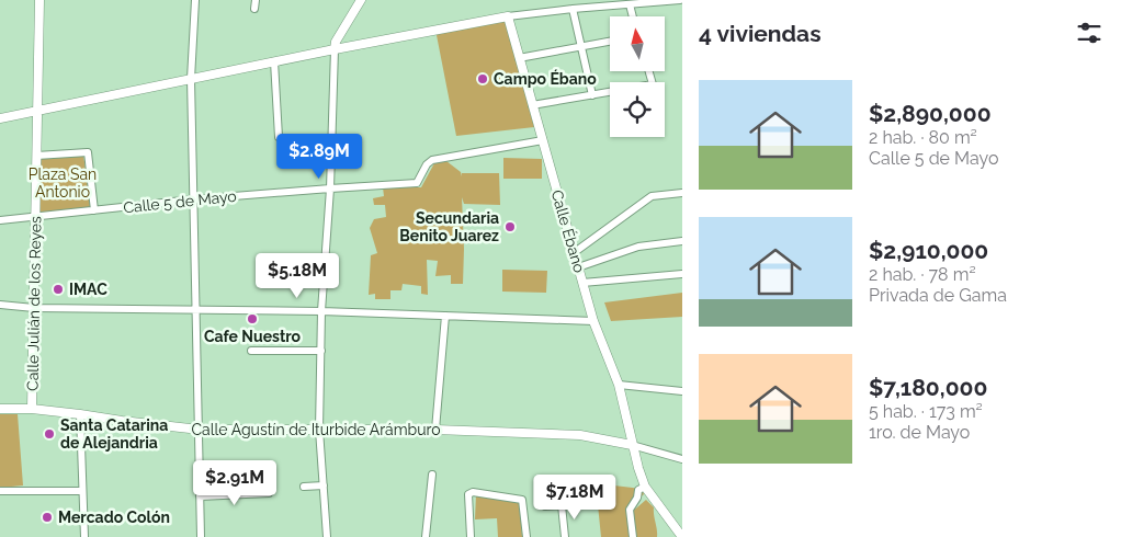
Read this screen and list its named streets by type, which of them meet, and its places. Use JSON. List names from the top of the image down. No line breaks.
{"streets":{"street":["Calle 5 de Mayo","Calle Ébano","Calle Julián de los Reyes","Calle Agustín de Iturbide Arámburo"]},"crossings":[["Calle 5 de Mayo","Calle Ébano"],["Calle 5 de Mayo","Calle Julián de los Reyes"],["Calle Ébano","Calle Agustín de Iturbide Arámburo"],["Calle Julián de los Reyes","Calle Agustín de Iturbide Arámburo"]],"parks":["Plaza San Antonio"],"places":["Campo Ébano","Secundaria Benito Juarez","IMAC","Cafe Nuestro","Santa Catarina de Alejandria","Mercado Colón"],"north":"top","page":{"heading":"4 viviendas","list":[{"name":"$2,890,000","note":"2 hab. · 80 m² · Calle 5 de Mayo"},{"name":"$2,910,000","note":"2 hab. · 78 m² · Privada de Gama"},{"name":"$7,180,000","note":"5 hab. · 173 m² · 1ro. de Mayo"}],"price":["$2.89M","$5.18M","$2.91M","$7.18M"]}}
